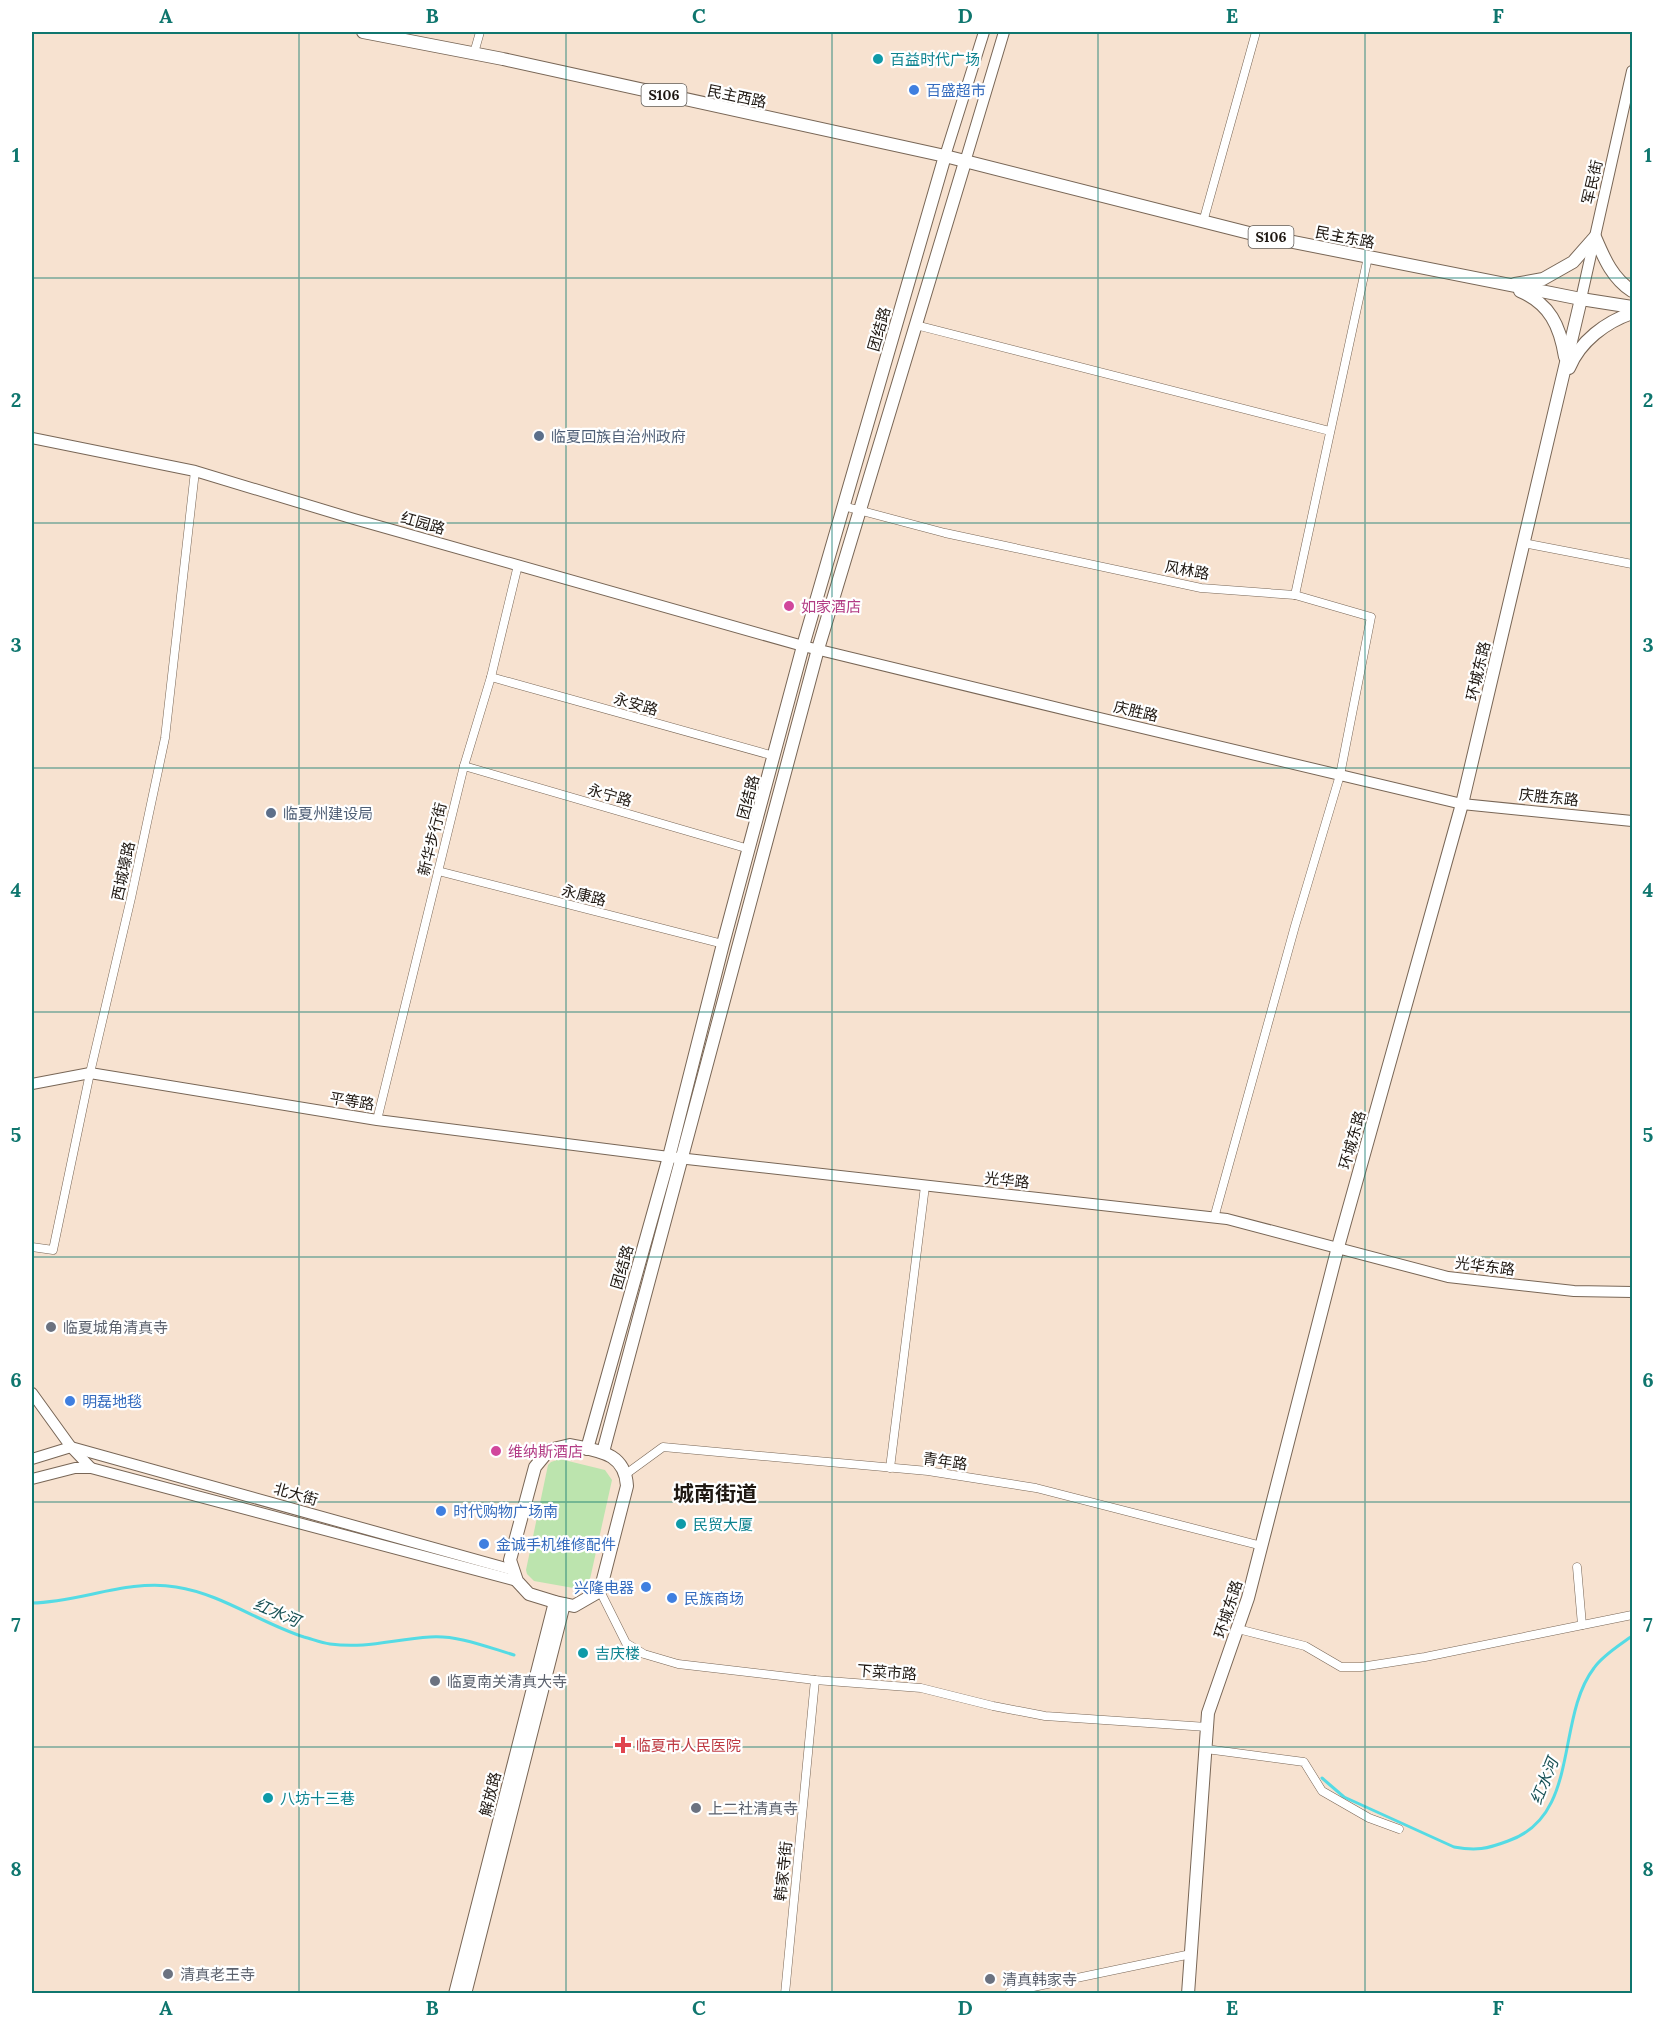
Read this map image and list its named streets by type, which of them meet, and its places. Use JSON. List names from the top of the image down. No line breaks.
{"streets":{"main road":["S106","民主西路","军民街","民主东路","团结路","红园路","环城东路","庆胜路","庆胜东路","平等路","光华路","光华东路","北大街","解放路"],"street":["风林路","永安路","永宁路","新华步行街","西城壕路","永康路","青年路","下菜市路","韩家寺街"]},"crossings":[["S106","军民街"],["S106","民主东路"],["S106","环城东路"],["民主西路","民主东路"],["民主西路","团结路"],["军民街","民主东路"],["军民街","环城东路"],["民主东路","团结路"],["民主东路","环城东路"],["团结路","红园路"],["团结路","风林路"],["团结路","永安路"],["团结路","庆胜路"],["团结路","永宁路"],["团结路","永康路"],["团结路","平等路"],["团结路","光华路"],["团结路","青年路"],["团结路","北大街"],["团结路","下菜市路"],["团结路","解放路"],["红园路","庆胜路"],["红园路","新华步行街"],["红园路","西城壕路"],["风林路","庆胜路"],["环城东路","庆胜路"],["环城东路","庆胜东路"],["环城东路","光华路"],["环城东路","光华东路"],["环城东路","青年路"],["环城东路","下菜市路"],["永安路","新华步行街"],["庆胜路","庆胜东路"],["永宁路","新华步行街"],["新华步行街","永康路"],["新华步行街","平等路"],["西城壕路","平等路"],["平等路","光华路"],["光华路","光华东路"],["青年路","北大街"],["青年路","下菜市路"],["青年路","解放路"],["北大街","下菜市路"],["北大街","解放路"],["下菜市路","解放路"],["下菜市路","韩家寺街"]],"districts":["城南街道"],"water":["红水河"],"places":{"other":["百益时代广场","百盛超市","临夏回族自治州政府","如家酒店","临夏州建设局","临夏城角清真寺","明磊地毯","维纳斯酒店","时代购物广场南","民贸大厦","金诚手机维修配件","兴隆电器","民族商场","吉庆楼","临夏南关清真大寺","八坊十三巷","上二社清真寺","清真老王寺","清真韩家寺"],"health":["临夏市人民医院"]},"grid":{"columns":["A","B","C","D","E","F"],"rows":["1","2","3","4","5","6","7","8"]}}
